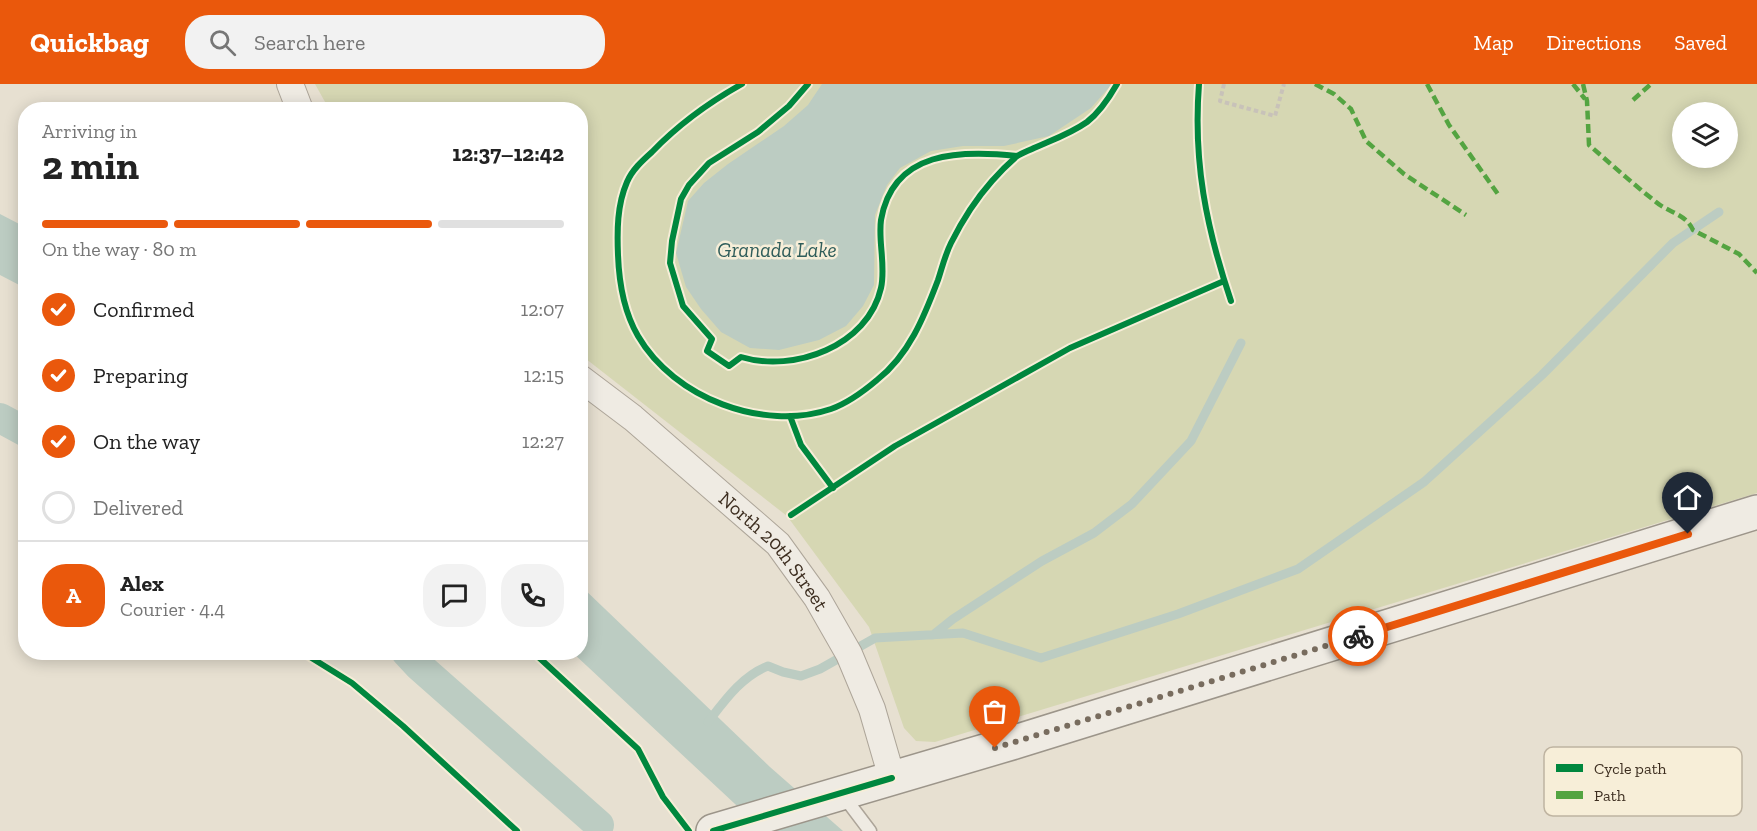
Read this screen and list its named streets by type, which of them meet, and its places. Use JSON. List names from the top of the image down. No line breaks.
{"streets":{"street":["North 20th Street"]},"water":["Granada Lake"],"legend":["Cycle path","Path"],"page":{"header":"Quickbag","search":"Search here","nav":["Map","Directions","Saved"],"heading":["2 min","Arriving in","12:37–12:42"],"panel":["Alex","Courier · 4.4"],"bar":"On the way · 80 m","list":[["Confirmed","12:07"],["Preparing","12:15"],["On the way","12:27"],"Delivered"],"round":"A"}}
